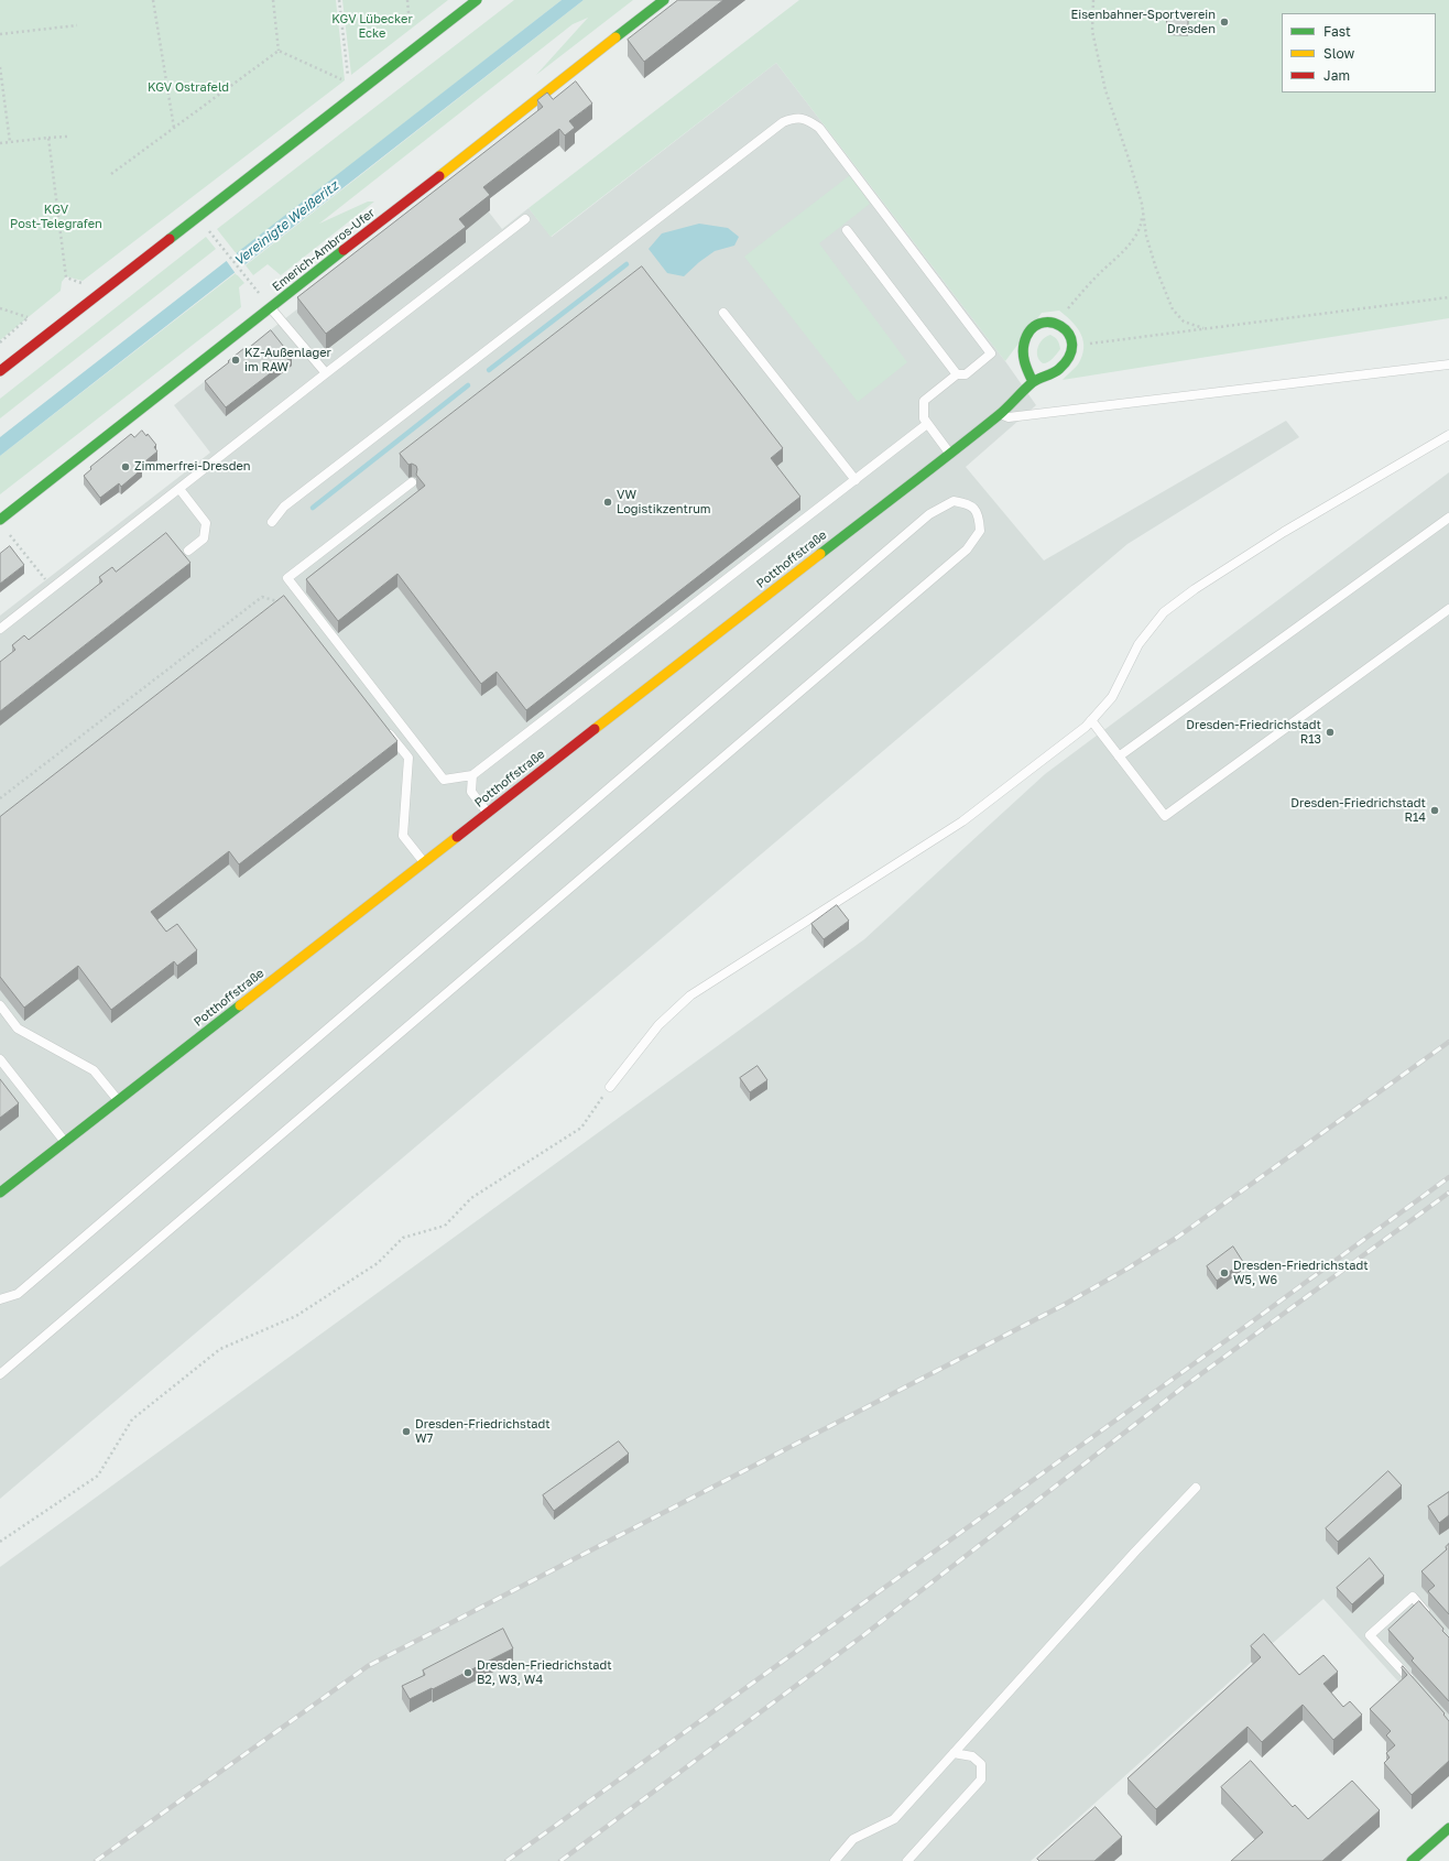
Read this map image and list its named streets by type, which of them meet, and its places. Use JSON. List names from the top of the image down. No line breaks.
{"streets":{"street":["Emerich-Ambros-Ufer","Potthoffstraße"]},"water":["Vereinigte Weißeritz"],"parks":["KGV Lübecker Ecke","KGV Ostrafeld","KGV Post-Telegrafen"],"places":["Eisenbahner-Sportverein Dresden","KZ-Außenlager im RAW","Zimmerfrei-Dresden","VW Logistikzentrum","Dresden-Friedrichstadt R13","Dresden-Friedrichstadt R14","Dresden-Friedrichstadt W5, W6","Dresden-Friedrichstadt W7","Dresden-Friedrichstadt B2, W3, W4"],"legend":["Fast","Slow","Jam"]}
